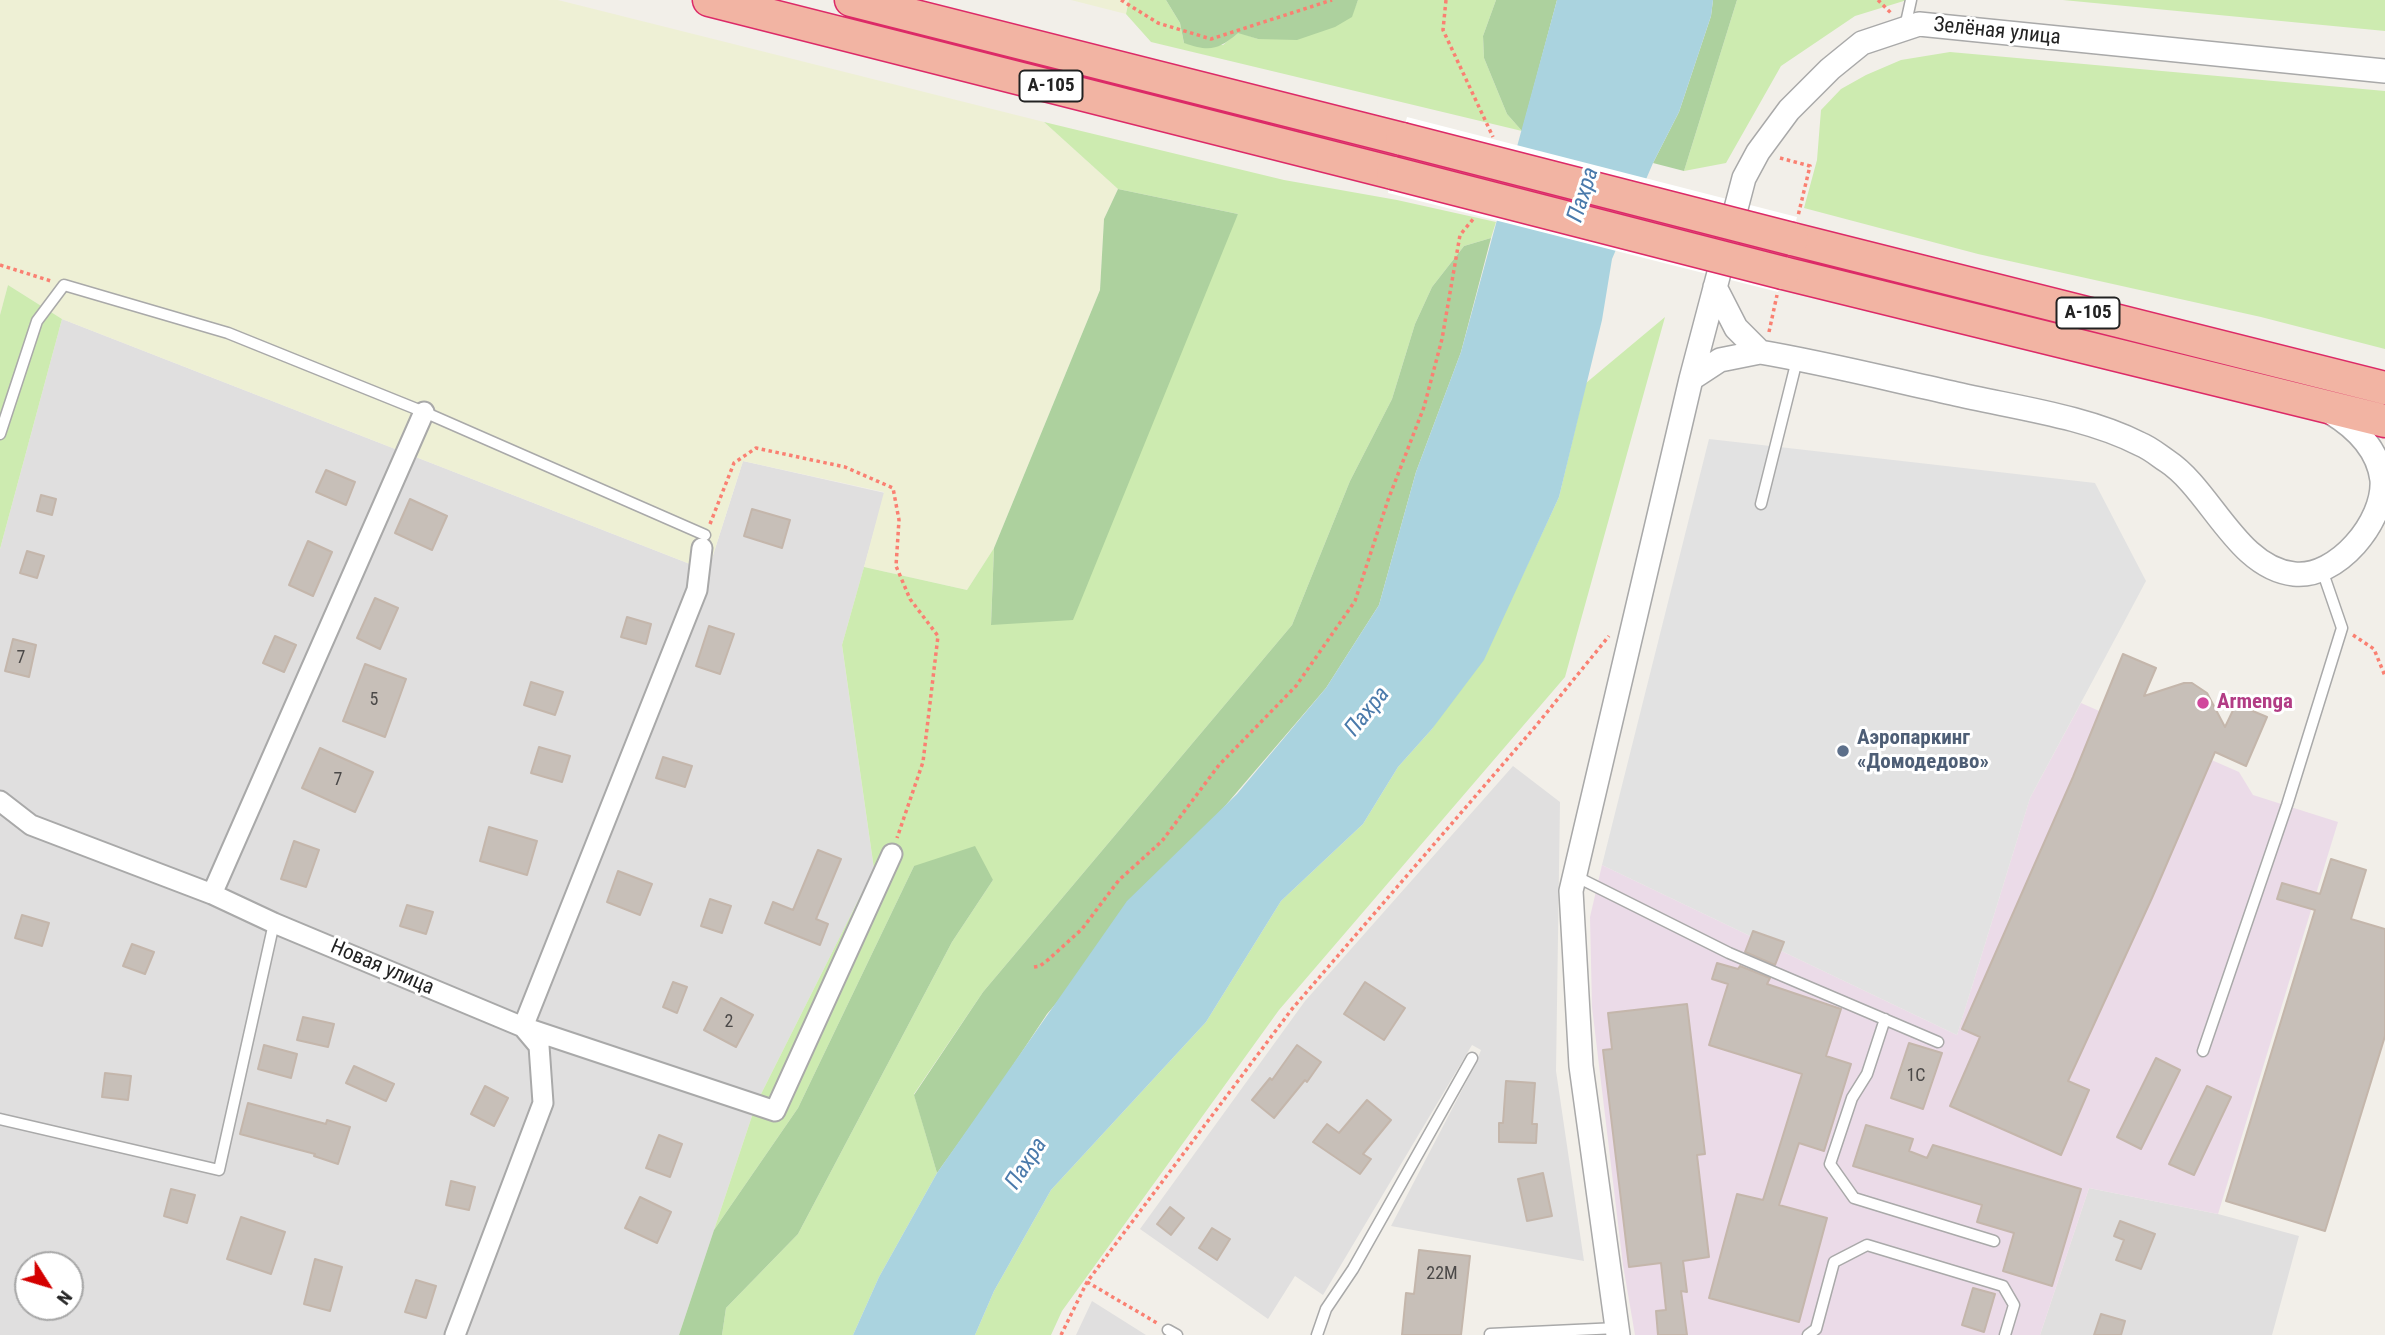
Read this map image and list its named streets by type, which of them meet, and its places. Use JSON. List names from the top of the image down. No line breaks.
{"streets":{"highway":["А-105"],"street":["Зелёная улица","Новая улица"]},"water":["Пахра"],"places":["Armenga","Аэропаркинг «Домодедово»"],"house_numbers":["7","5","7","2","1С","22М"],"north":"bottom right"}
